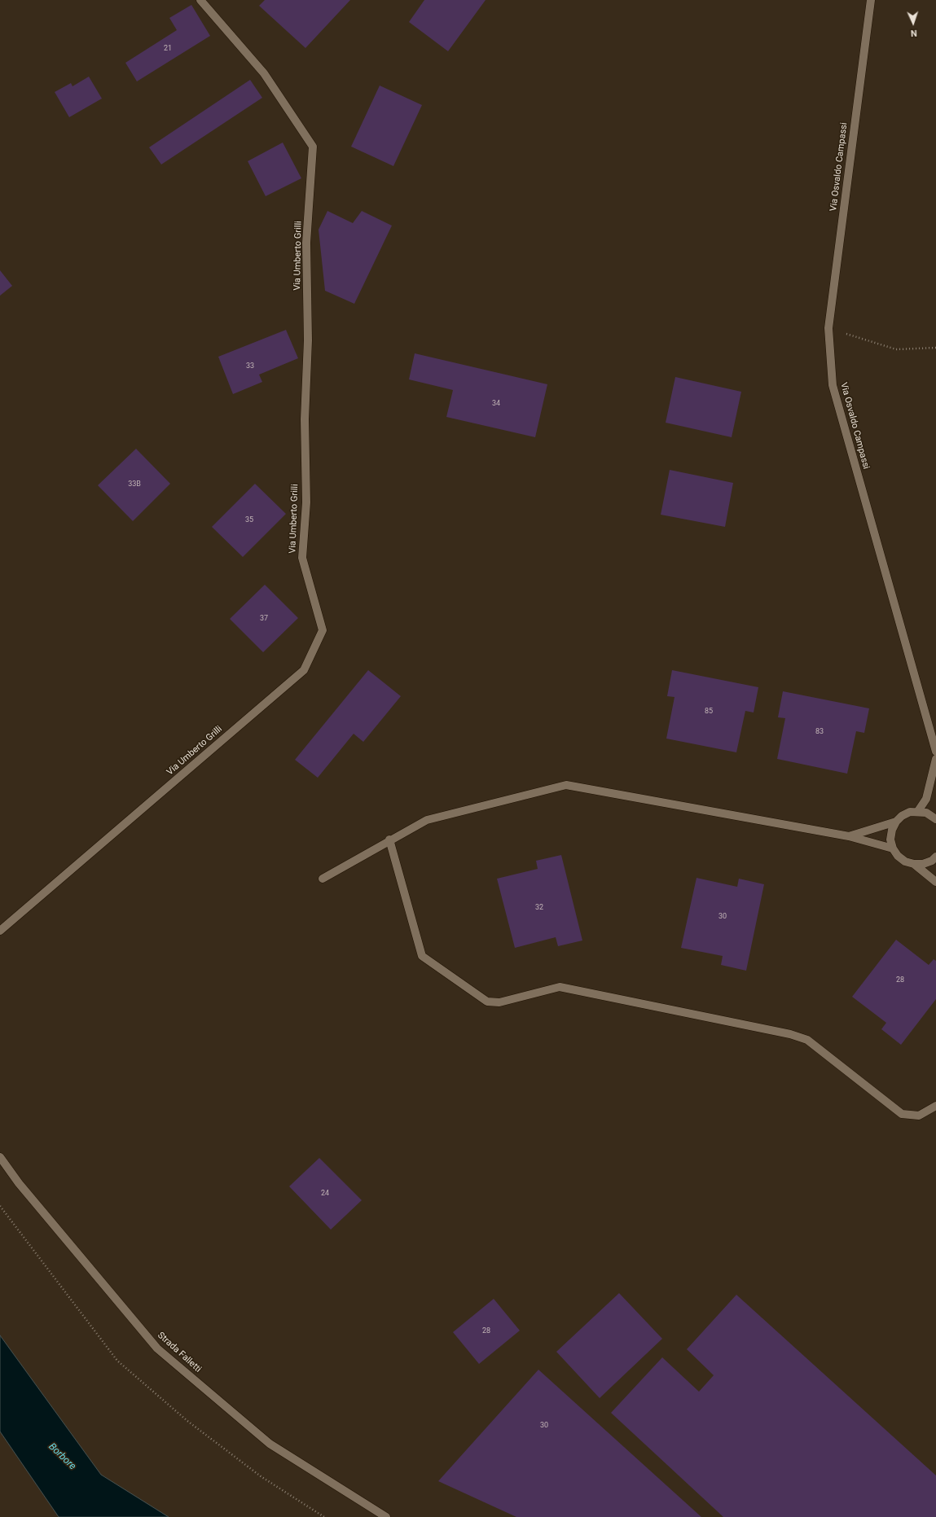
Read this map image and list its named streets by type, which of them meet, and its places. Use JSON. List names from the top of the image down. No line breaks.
{"streets":{"street":["Via Osvaldo Campassi","Via Umberto Grilli","Strada Falletti"]},"water":["Borbore"],"house_numbers":["21","33","34","33B","35","37","85","83","32","30","28","24","28","30"],"north":"bottom"}
